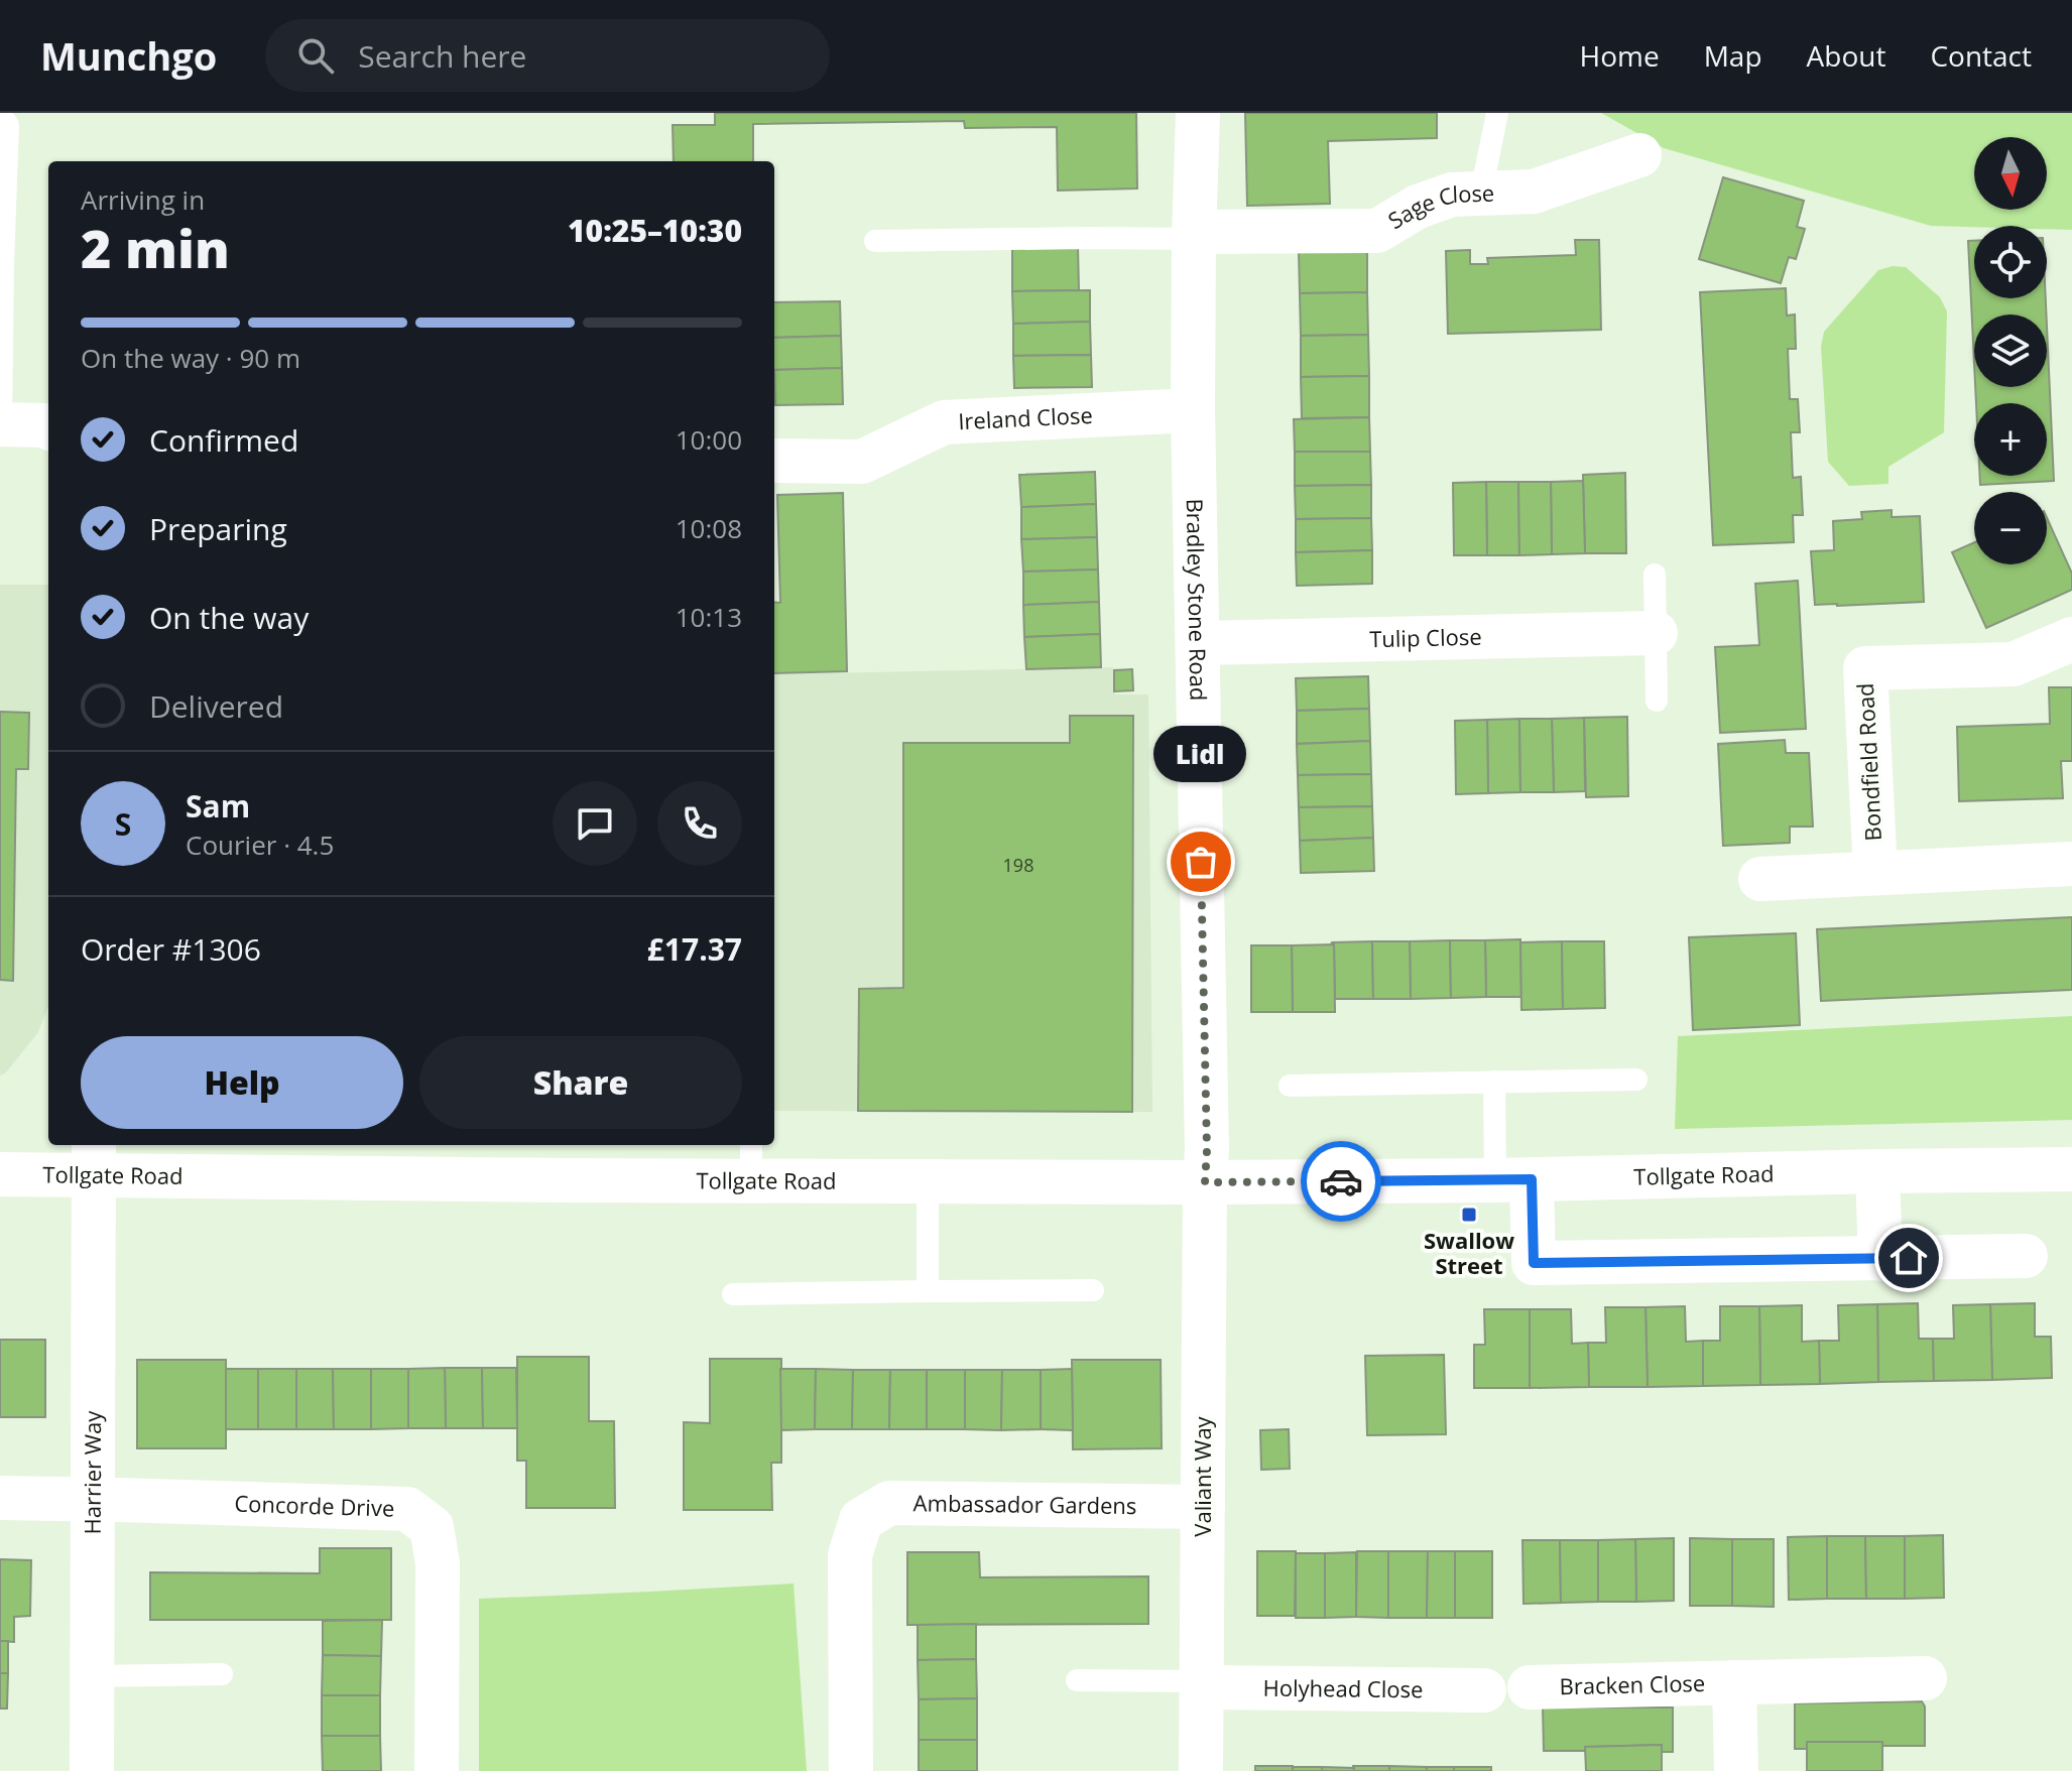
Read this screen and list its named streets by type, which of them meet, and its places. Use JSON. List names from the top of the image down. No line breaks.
{"streets":{"street":["Sage Close","Ireland Close","Bradley Stone Road","Tulip Close","Bondfield Road","Tollgate Road","Harrier Way","Valiant Way","Ambassador Gardens","Concorde Drive","Bracken Close","Holyhead Close"]},"crossings":[["Sage Close","Bradley Stone Road"],["Ireland Close","Bradley Stone Road"],["Bradley Stone Road","Tulip Close"],["Bradley Stone Road","Tollgate Road"],["Bradley Stone Road","Valiant Way"],["Tollgate Road","Harrier Way"],["Tollgate Road","Valiant Way"],["Harrier Way","Concorde Drive"],["Valiant Way","Ambassador Gardens"],["Valiant Way","Holyhead Close"]],"places":{"other":["Lidl"],"transit":["Swallow Street"]},"house_numbers":["198"],"north":"bottom","page":{"header":"Munchgo","search":"Search here","nav":["Home","Map","About","Contact"],"map_buttons":["+","−"],"heading":["2 min","Arriving in","10:25–10:30"],"panel":["Sam","Courier · 4.5","Order #1306","£17.37"],"bar":"On the way · 90 m","list":[["Confirmed","10:00"],["Preparing","10:08"],["On the way","10:13"],"Delivered"],"bubble":"Lidl","round":"S","buttons":["Help","Share"]}}
